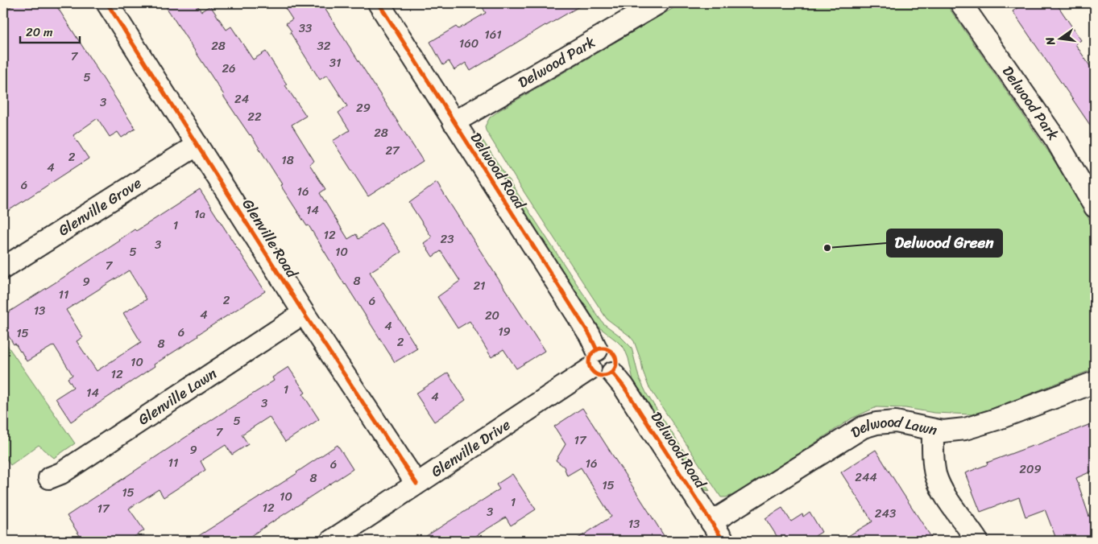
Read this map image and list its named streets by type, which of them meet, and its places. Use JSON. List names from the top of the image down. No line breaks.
{"streets":{"street":["Delwood Park","Delwood Road","Glenville Grove","Glenville Road","Glenville Lawn","Delwood Lawn","Glenville Drive"]},"crossings":[["Delwood Park","Delwood Road"],["Delwood Road","Delwood Lawn"],["Delwood Road","Glenville Drive"],["Glenville Grove","Glenville Road"],["Glenville Road","Glenville Lawn"],["Glenville Road","Glenville Drive"]],"places":["Delwood Green"],"house_numbers":["33","161","160","28","32","7","31","26","5","24","3","29","22","28","27","2","18","4","6","16","14","1a","1","12","23","3","5","10","7","8","9","21","11","2","6","13","4","20","4","19","6","15","2","8","10","12","1","14","4","3","5","7","17","9","11","16","6","209","244","8","15","15","10","1","12","17","3","243","13"],"scale_bar":"20 m","north":"left"}
